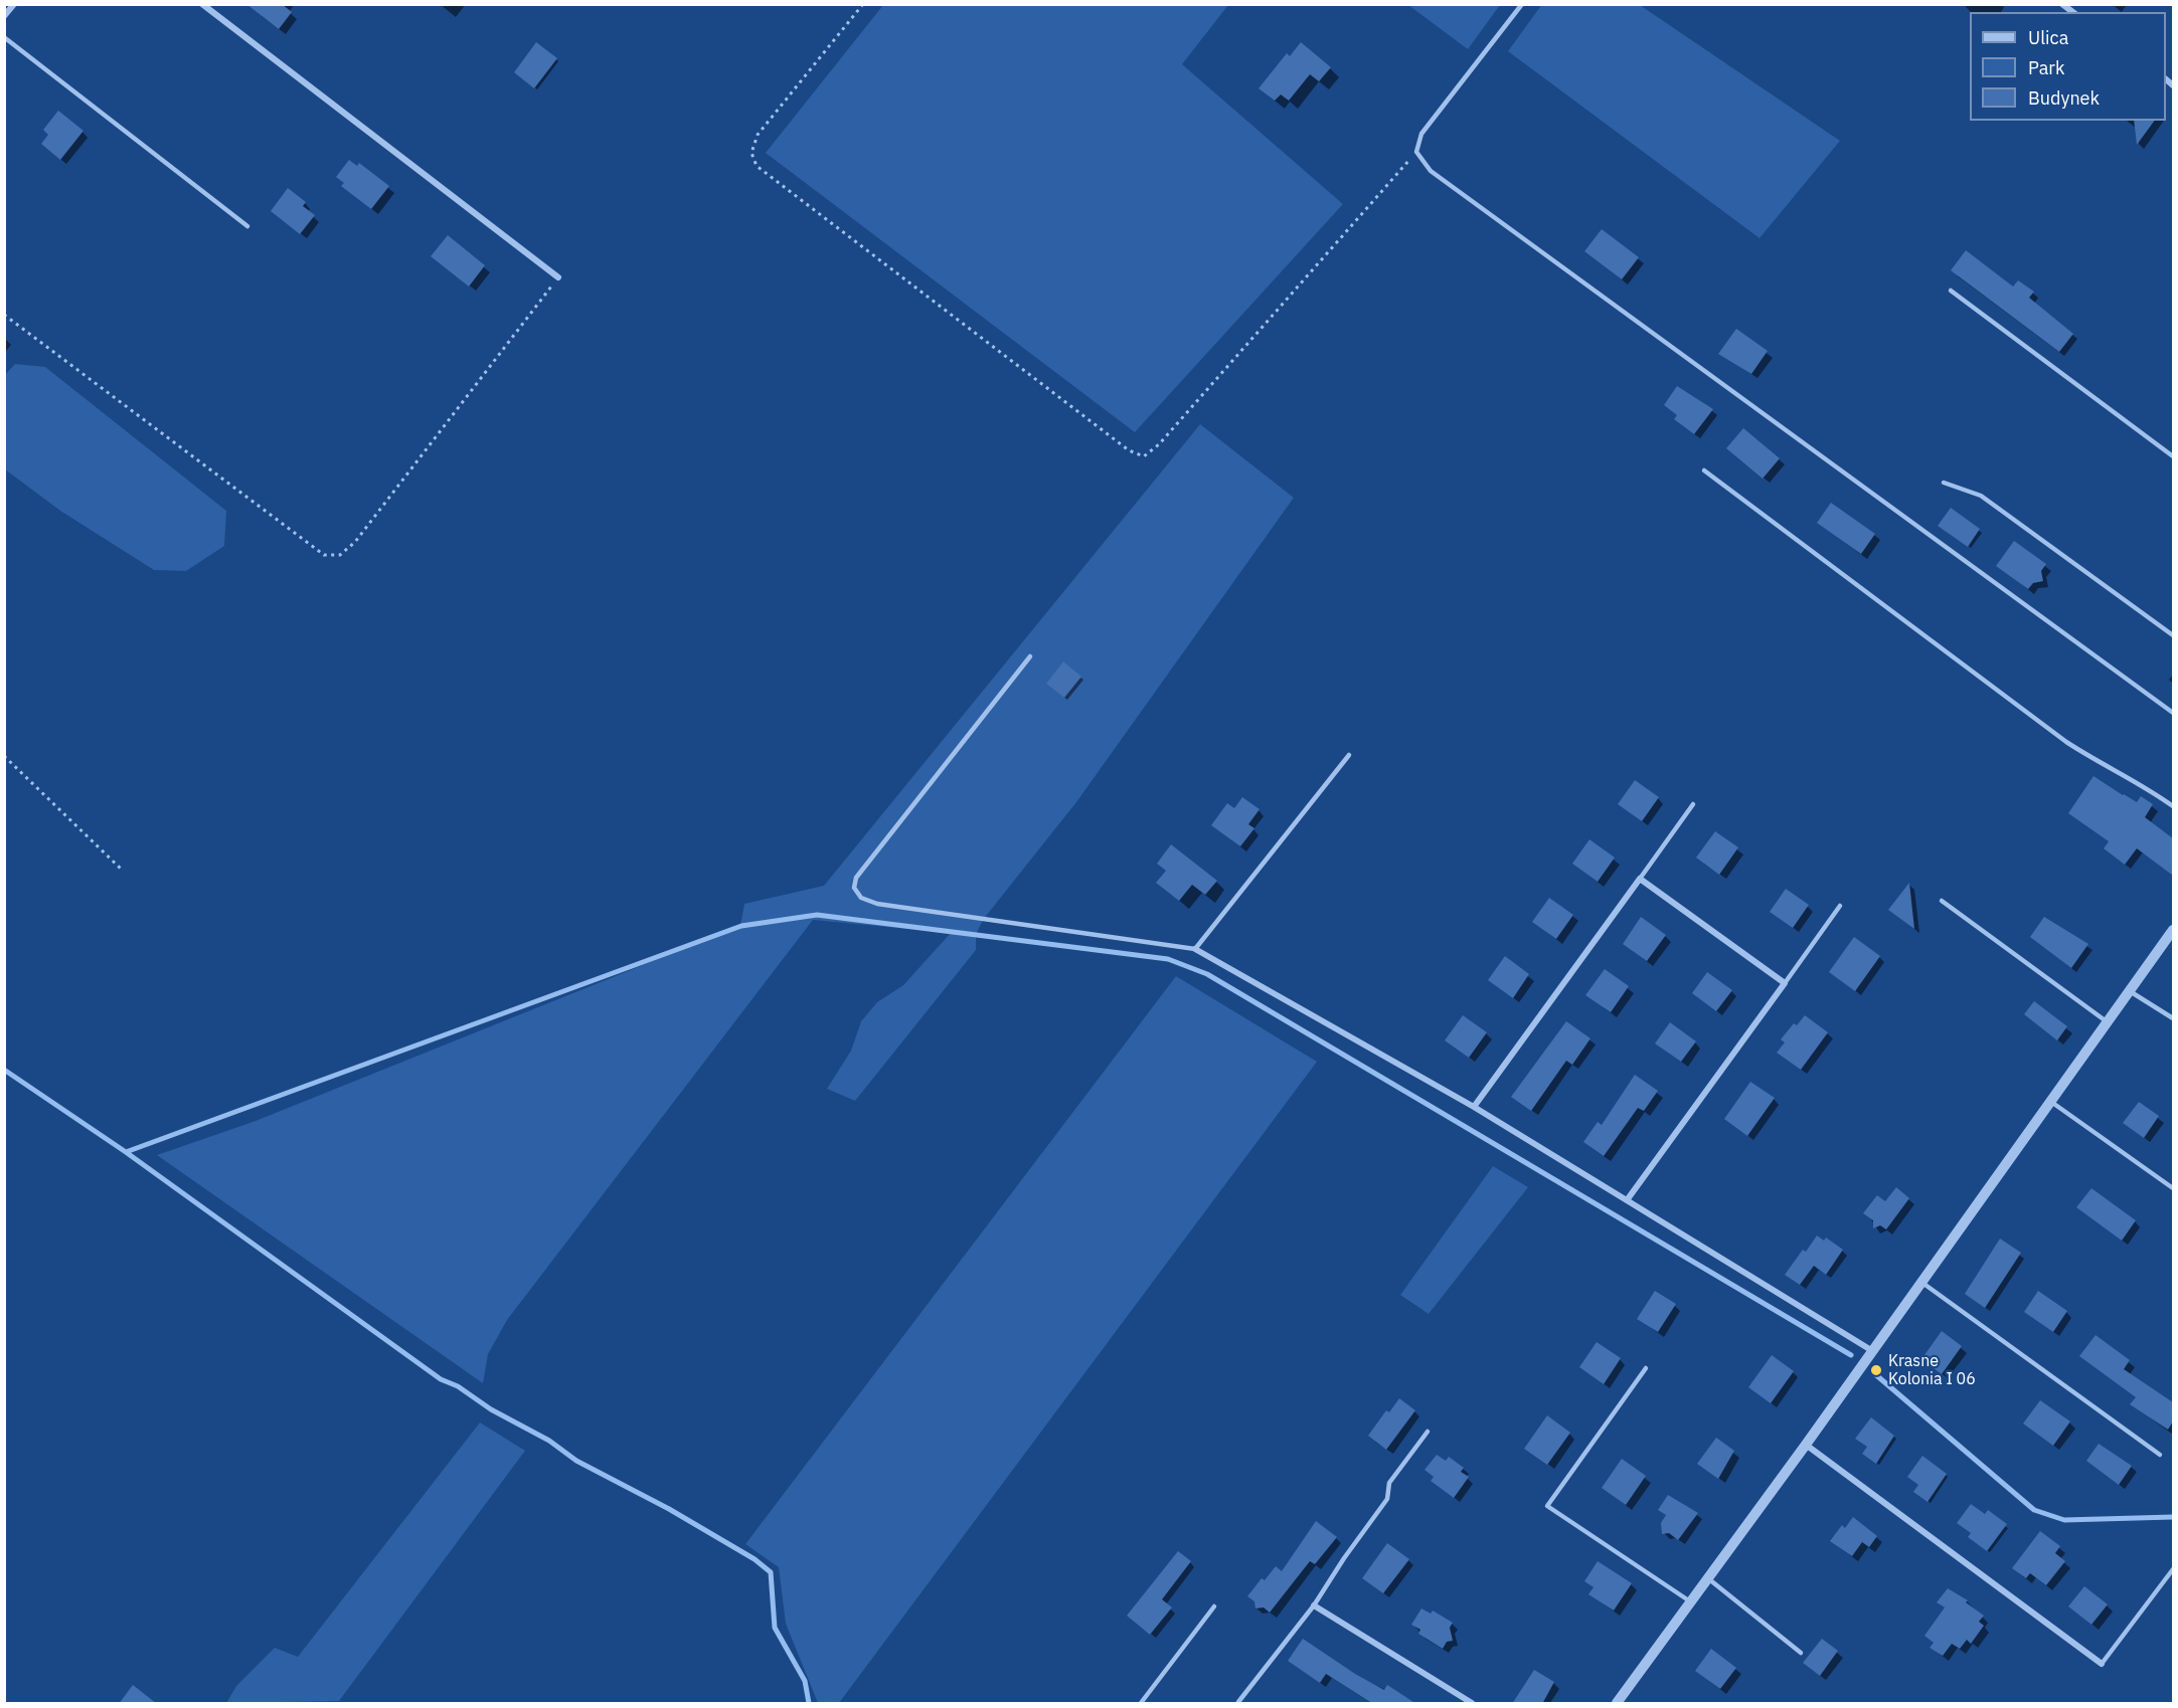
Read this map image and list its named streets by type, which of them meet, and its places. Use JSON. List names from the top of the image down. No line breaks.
{"places":["Krasne Kolonia I 06"],"legend":["Ulica","Park","Budynek"]}
